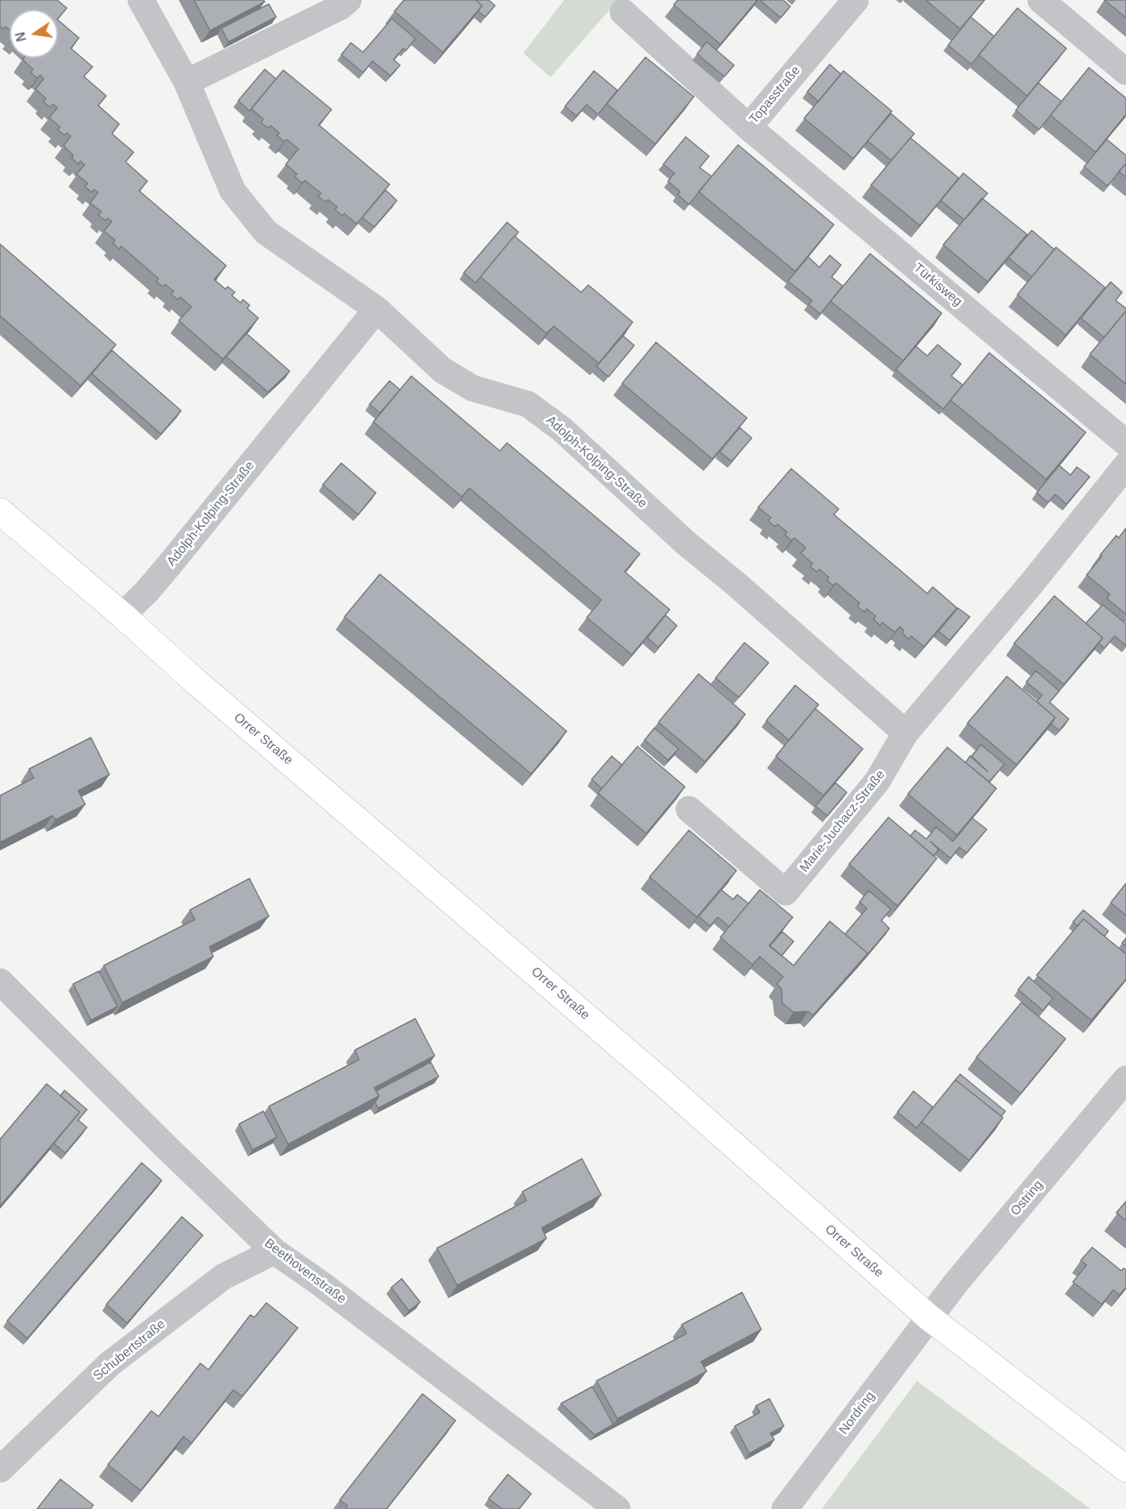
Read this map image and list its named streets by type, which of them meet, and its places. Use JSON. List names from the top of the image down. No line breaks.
{"streets":{"street":["Topasstraße","Türkisweg","Adolph-Kolping-Straße","Orrer Straße","Marie-Juchacz-Straße","Ostring","Beethovenstraße","Schubertstraße","Nordring"]},"crossings":[["Topasstraße","Türkisweg"],["Adolph-Kolping-Straße","Orrer Straße"],["Adolph-Kolping-Straße","Marie-Juchacz-Straße"],["Orrer Straße","Ostring"],["Orrer Straße","Nordring"],["Ostring","Nordring"],["Beethovenstraße","Schubertstraße"]],"north":"left"}
